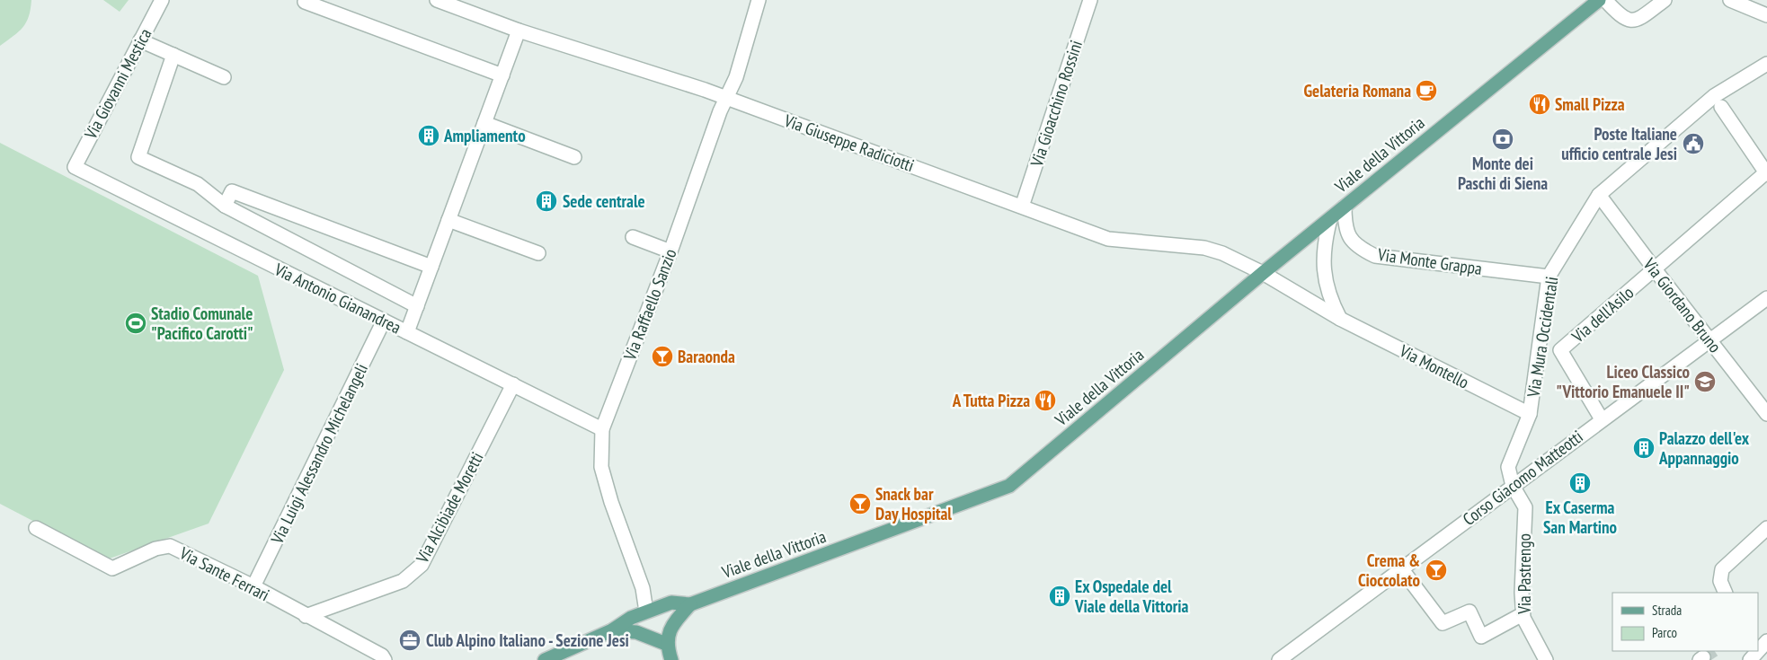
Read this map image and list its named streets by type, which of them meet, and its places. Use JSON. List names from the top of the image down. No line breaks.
{"streets":{"main road":["Viale della Vittoria"],"street":["Via Giovanni Mestica","Via Gioacchino Rossini","Via Giuseppe Radiciotti","Via Monte Grappa","Via Antonio Gianandrea","Via Raffaello Sanzio","Via Giordano Bruno","Via dell'Asilo","Via Mura Occidentali","Via Montello","Via Luigi Alessandro Michelangeli","Corso Giacomo Matteotti","Via Alcibiade Moretti","Via Sante Ferrari","Via Pastrengo"]},"crossings":[["Via Giovanni Mestica","Via Antonio Gianandrea"],["Via Gioacchino Rossini","Via Giuseppe Radiciotti"],["Via Giuseppe Radiciotti","Viale della Vittoria"],["Via Giuseppe Radiciotti","Via Raffaello Sanzio"],["Via Giuseppe Radiciotti","Via Montello"],["Viale della Vittoria","Via Monte Grappa"],["Viale della Vittoria","Via Raffaello Sanzio"],["Viale della Vittoria","Via Montello"],["Via Monte Grappa","Via Mura Occidentali"],["Via Antonio Gianandrea","Via Raffaello Sanzio"],["Via Antonio Gianandrea","Via Luigi Alessandro Michelangeli"],["Via Antonio Gianandrea","Via Alcibiade Moretti"],["Via Giordano Bruno","Via dell'Asilo"],["Via Giordano Bruno","Via Mura Occidentali"],["Via Giordano Bruno","Corso Giacomo Matteotti"],["Via dell'Asilo","Corso Giacomo Matteotti"],["Via Mura Occidentali","Via Montello"],["Via Mura Occidentali","Corso Giacomo Matteotti"],["Via Mura Occidentali","Via Pastrengo"],["Via Luigi Alessandro Michelangeli","Via Sante Ferrari"],["Corso Giacomo Matteotti","Via Pastrengo"],["Via Alcibiade Moretti","Via Sante Ferrari"]],"places":{"cafe":["Gelateria Romana"],"restaurant":["Small Pizza","A Tutta Pizza"],"building":["Ampliamento","Sede centrale","Palazzo dell'ex Appannaggio","Ex Caserma San Martino","Ex Ospedale del Viale della Vittoria"],"bank":["Monte dei Paschi di Siena"],"public building":["Poste Italiane ufficio centrale Jesi"],"sports":["Stadio Comunale \"Pacifico Carotti\""],"bar":["Baraonda","Snack bar Day Hospital","Crema & Cioccolato"],"school or university":["Liceo Classico \"Vittorio Emanuele II\""],"office":["Club Alpino Italiano - Sezione Jesi"]},"legend":["Strada","Parco"]}
